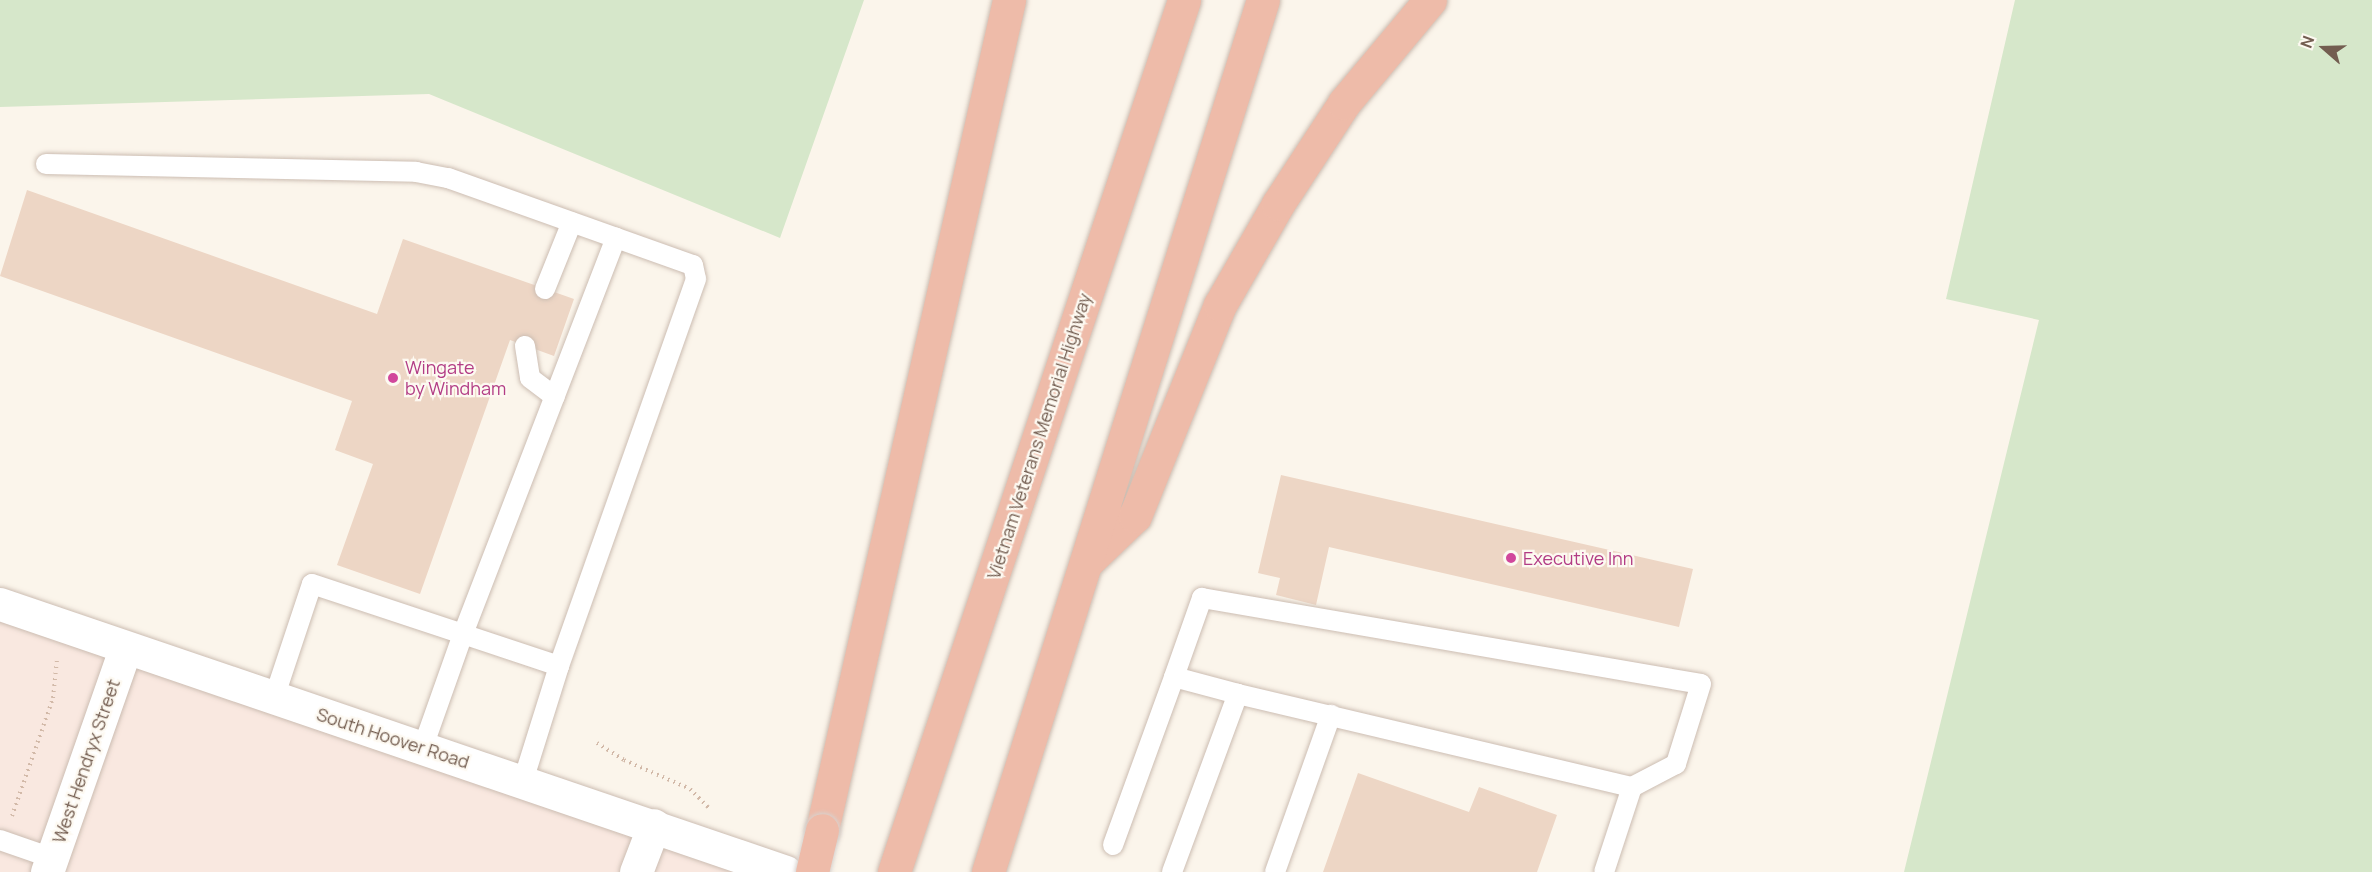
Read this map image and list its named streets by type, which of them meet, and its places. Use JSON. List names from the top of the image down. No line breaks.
{"streets":{"highway":["Vietnam Veterans Memorial Highway"],"street":["South Hoover Road","West Hendryx Street"]},"crossings":[["South Hoover Road","West Hendryx Street"]],"places":["Wingate by Windham","Executive Inn"],"north":"left"}
